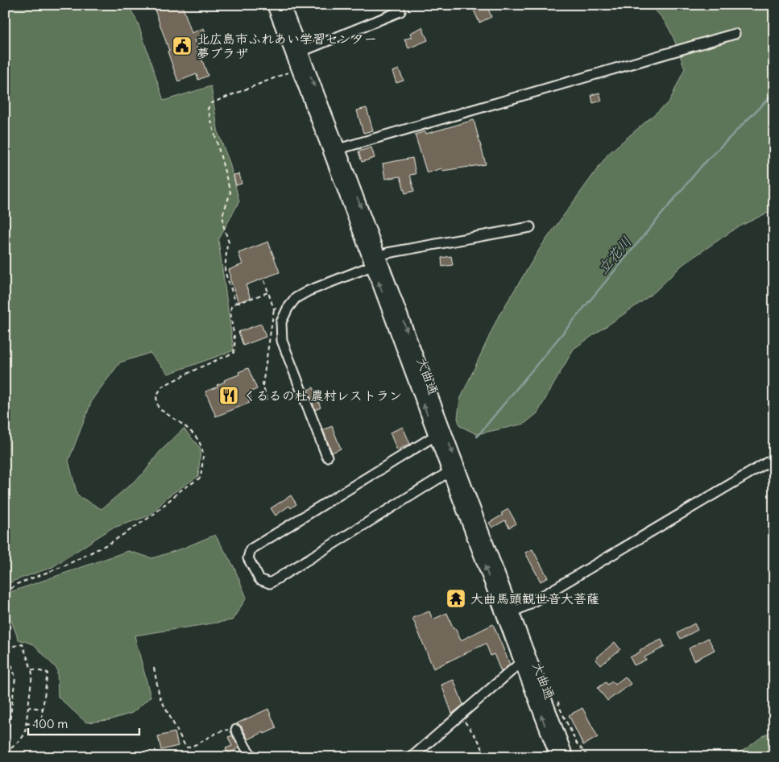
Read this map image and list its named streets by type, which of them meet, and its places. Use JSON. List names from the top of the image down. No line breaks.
{"streets":{"main road":["大曲通"]},"water":["立花川"],"places":{"public building":["北広島市ふれあい学習センター 夢プラザ"],"restaurant":["くるるの杜 農村レストラン"],"temple":["大曲馬頭観世音大菩薩"]},"scale_bar":"100 m"}
